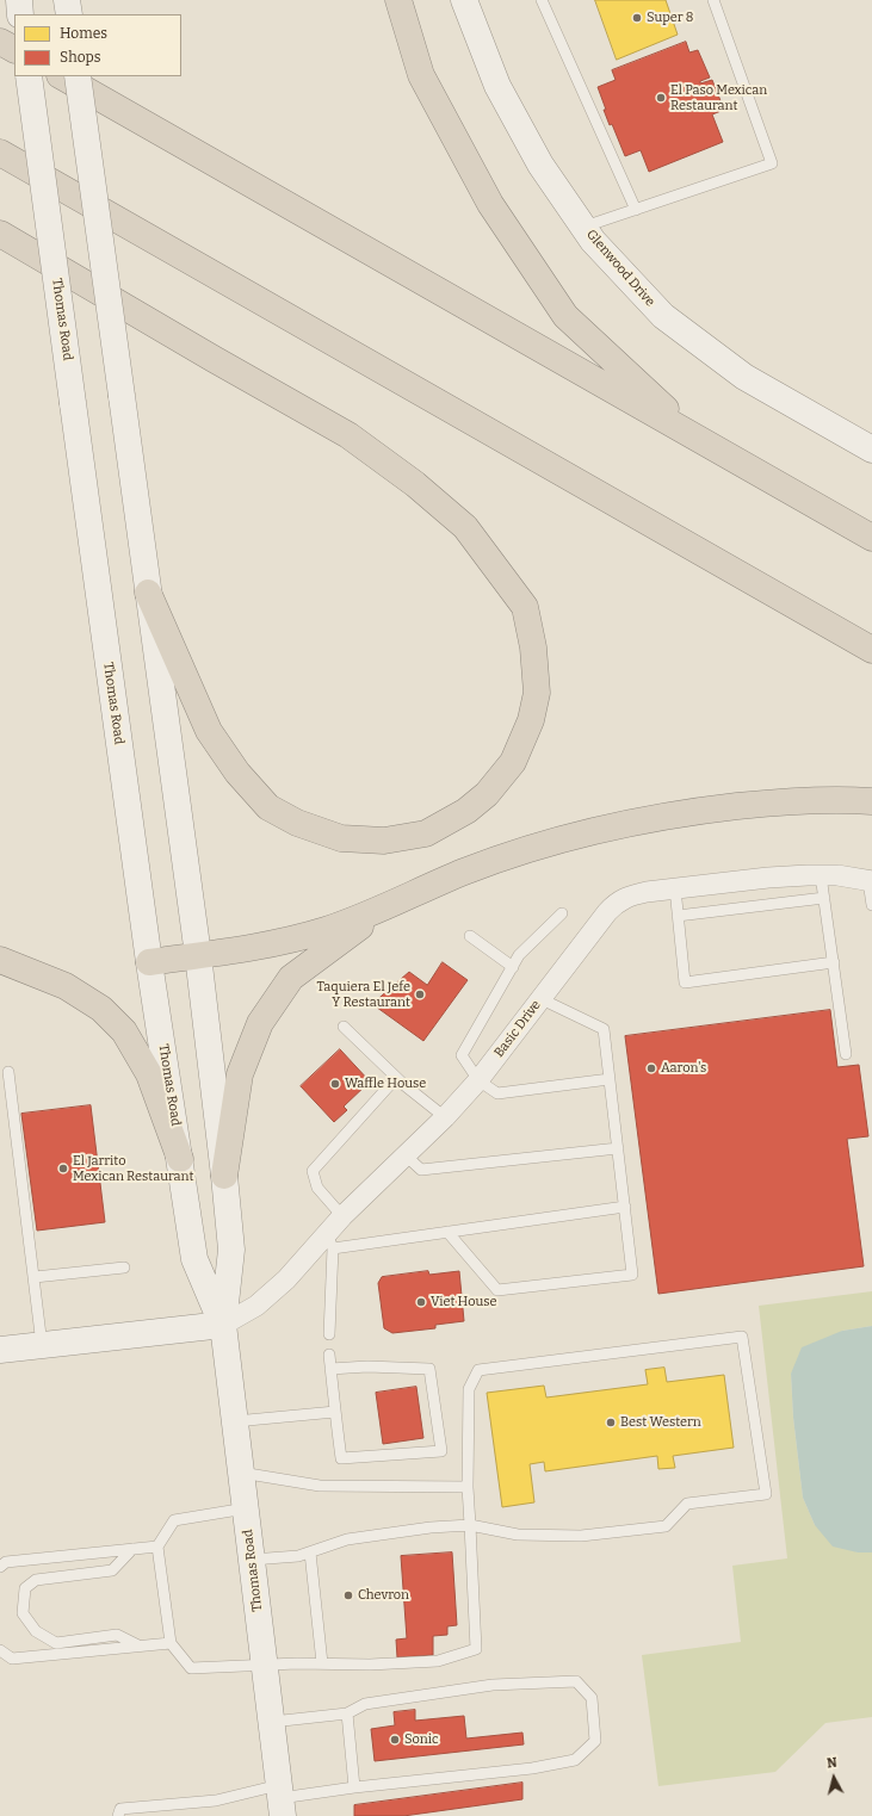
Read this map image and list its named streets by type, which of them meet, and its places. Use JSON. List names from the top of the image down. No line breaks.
{"streets":{"main road":["Glenwood Drive","Thomas Road"],"street":["Basic Drive"]},"crossings":[["Thomas Road","Basic Drive"]],"places":["Super 8","El Paso Mexican Restaurant","Taquiera El Jefe Y Restaurant","Aaron's","Waffle House","El Jarrito Mexican Restaurant","Viet House","Best Western","Chevron","Sonic"],"legend":["Homes","Shops"],"north":"top"}
